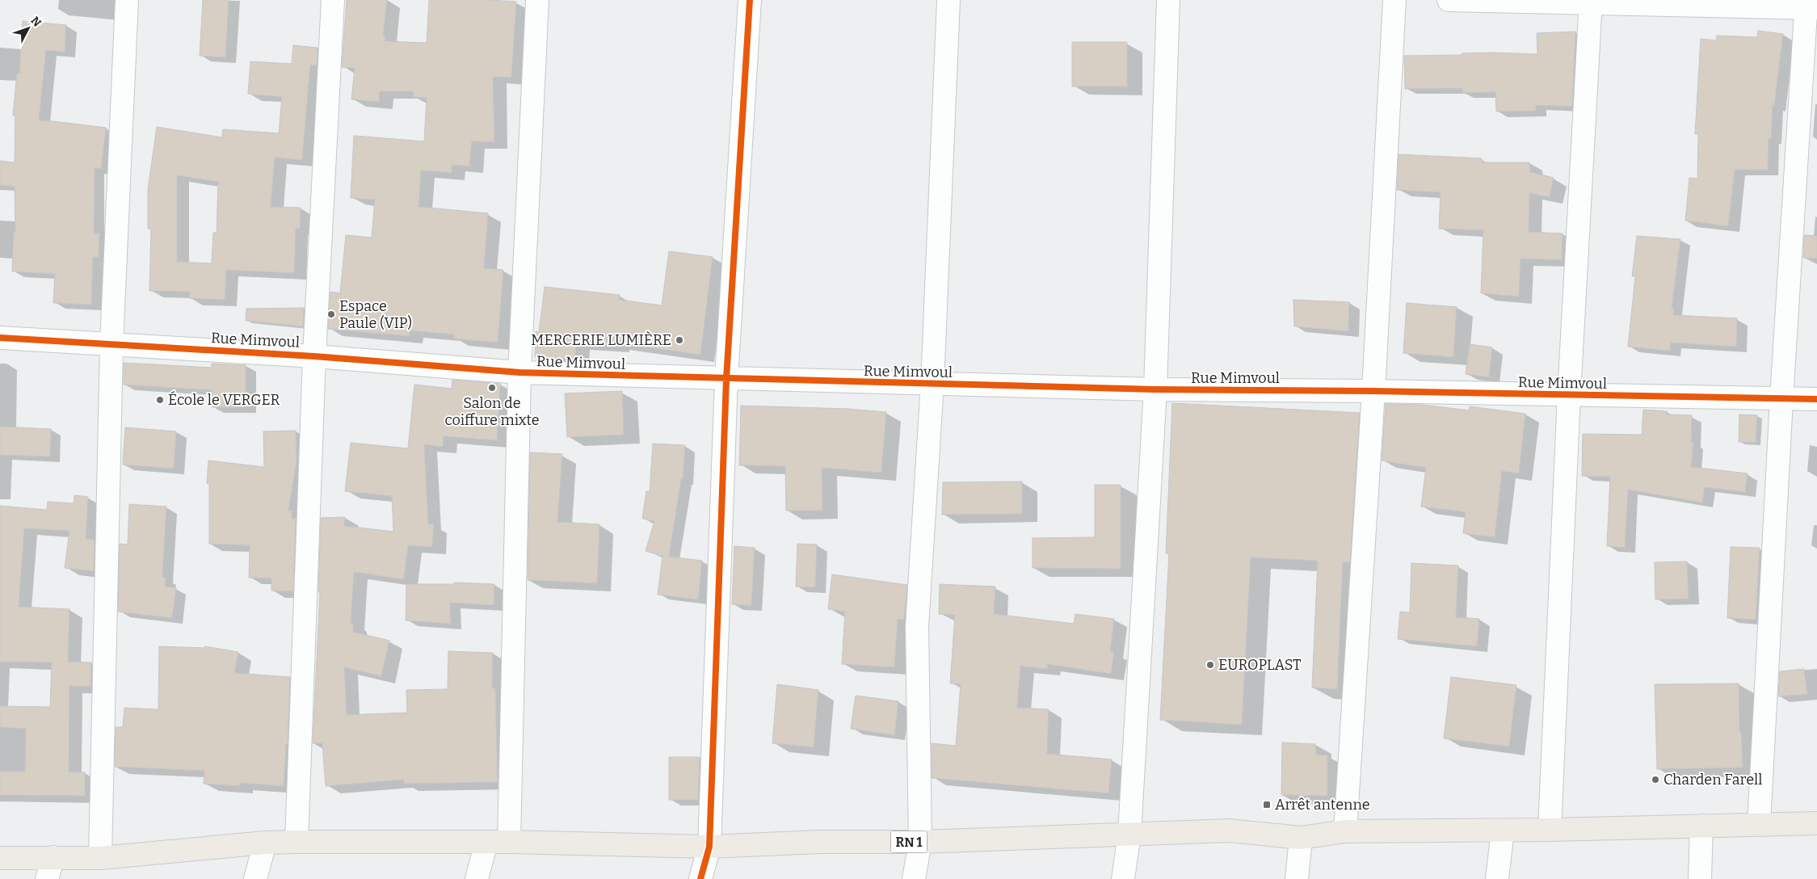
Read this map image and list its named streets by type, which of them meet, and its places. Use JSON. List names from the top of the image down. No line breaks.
{"streets":{"highway":["RN 1"],"street":["Rue Mimvoul"]},"places":{"other":["Espace Paule (VIP)","MERCERIE LUMIÈRE","Salon de coiffure mixte","École le VERGER","EUROPLAST","Charden Farell"],"transit":["Arrêt antenne"]},"north":"top right"}
